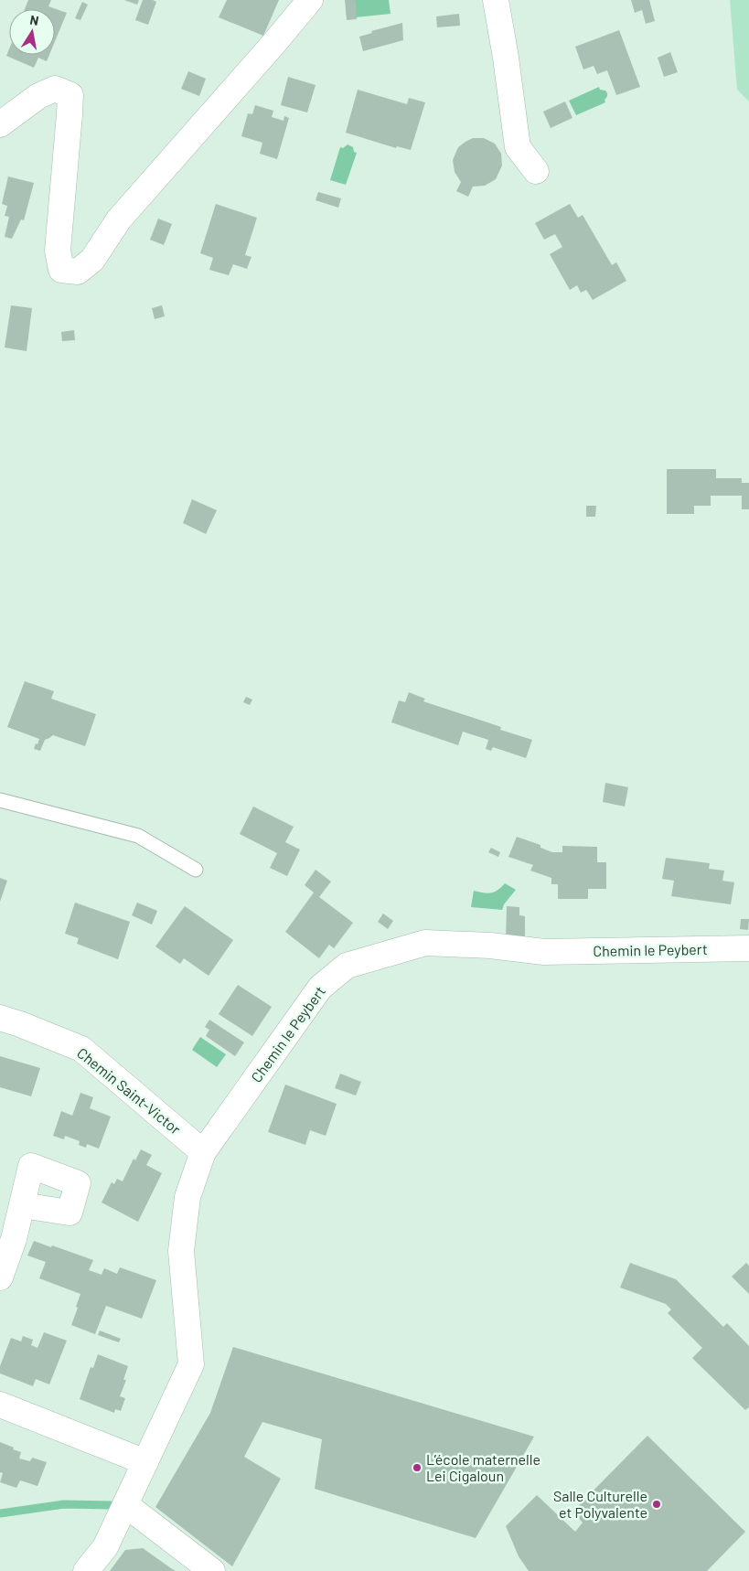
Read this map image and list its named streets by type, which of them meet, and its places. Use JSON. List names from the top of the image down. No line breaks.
{"streets":{"street":["Chemin le Peybert","Chemin Saint-Victor"]},"crossings":[["Chemin le Peybert","Chemin Saint-Victor"]],"places":["L’école maternelle Lei Cigaloun","Salle Culturelle et Polyvalente"],"north":"top"}
